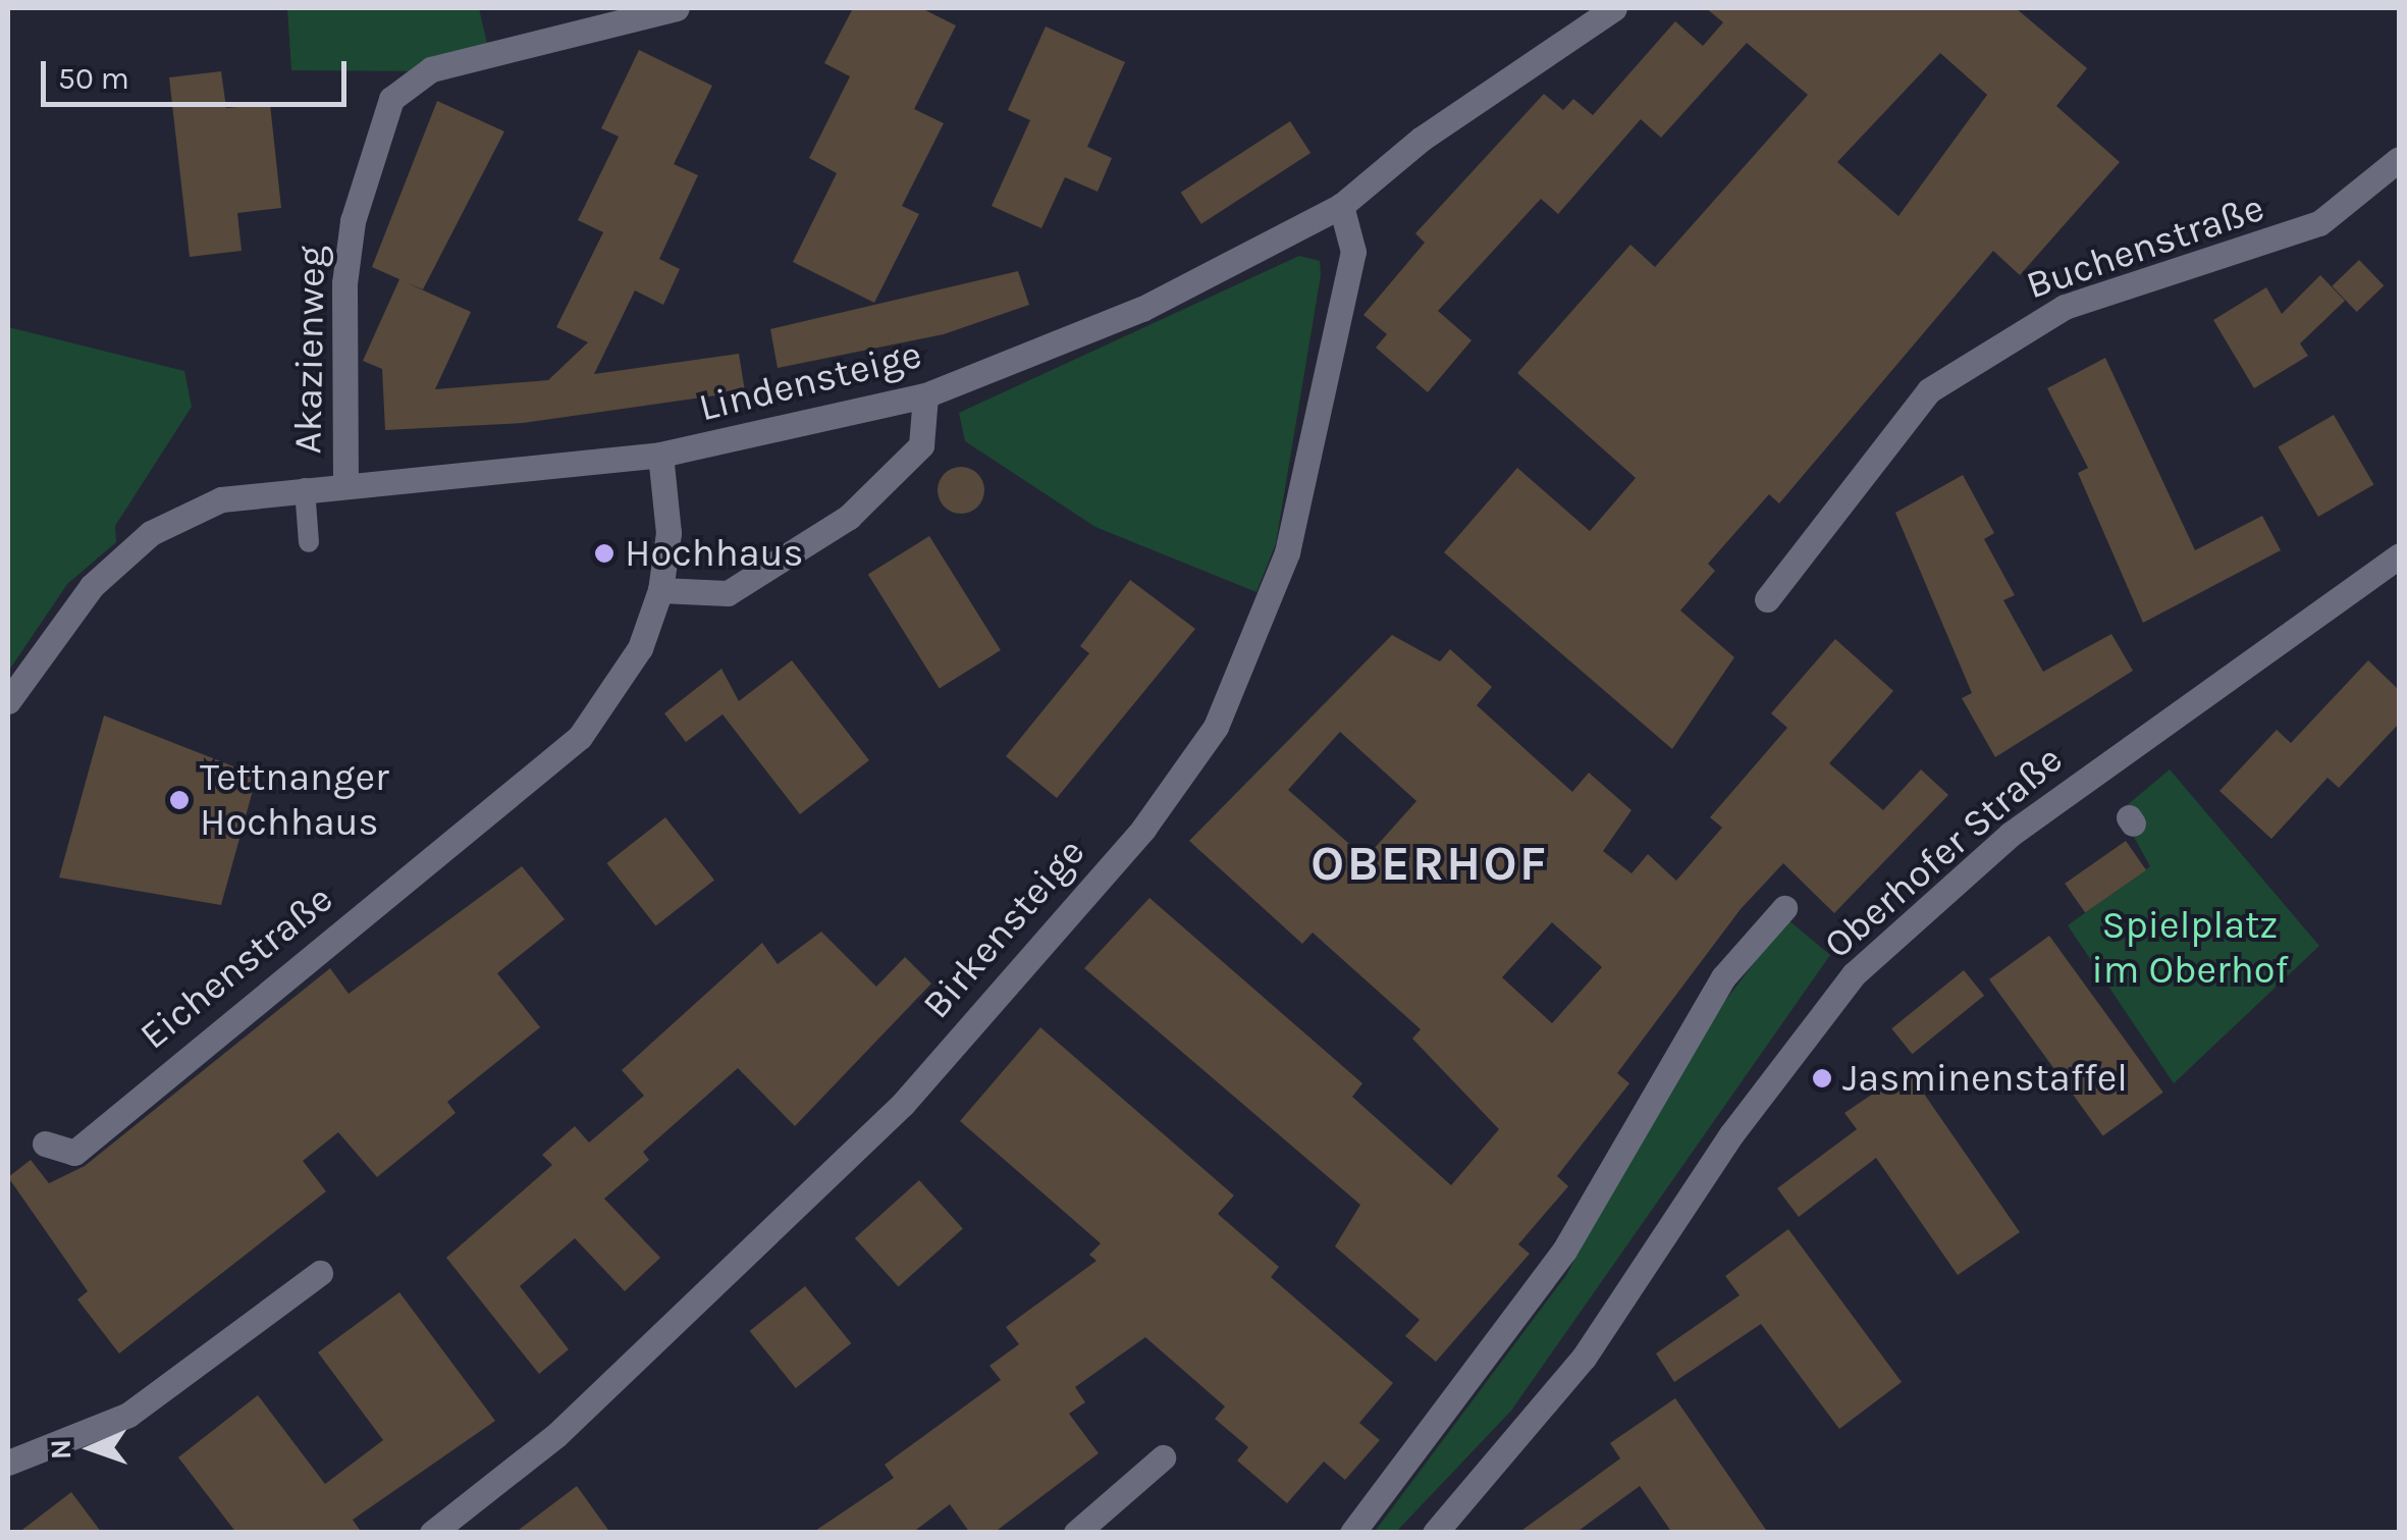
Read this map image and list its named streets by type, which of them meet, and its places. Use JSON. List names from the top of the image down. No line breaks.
{"streets":{"street":["Buchenstraße","Akazienweg","Lindensteige","Oberhofer Straße","Birkensteige","Eichenstraße"]},"crossings":[["Akazienweg","Lindensteige"],["Lindensteige","Birkensteige"],["Lindensteige","Eichenstraße"]],"districts":["OBERHOF"],"parks":["Spielplatz im Oberhof"],"places":["Hochhaus","Tettnanger Hochhaus","Jasminenstaffel"],"scale_bar":"50 m","north":"left"}
